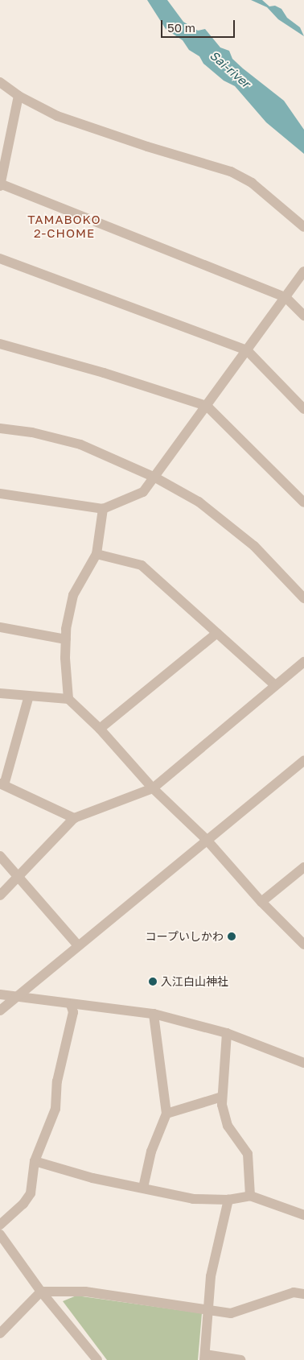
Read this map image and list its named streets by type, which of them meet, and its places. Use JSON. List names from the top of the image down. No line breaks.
{"districts":["TAMABOKO 2-CHOME"],"water":["Sai-river"],"places":["コープいしかわ","入江白山神社"],"scale_bar":"50 m"}
